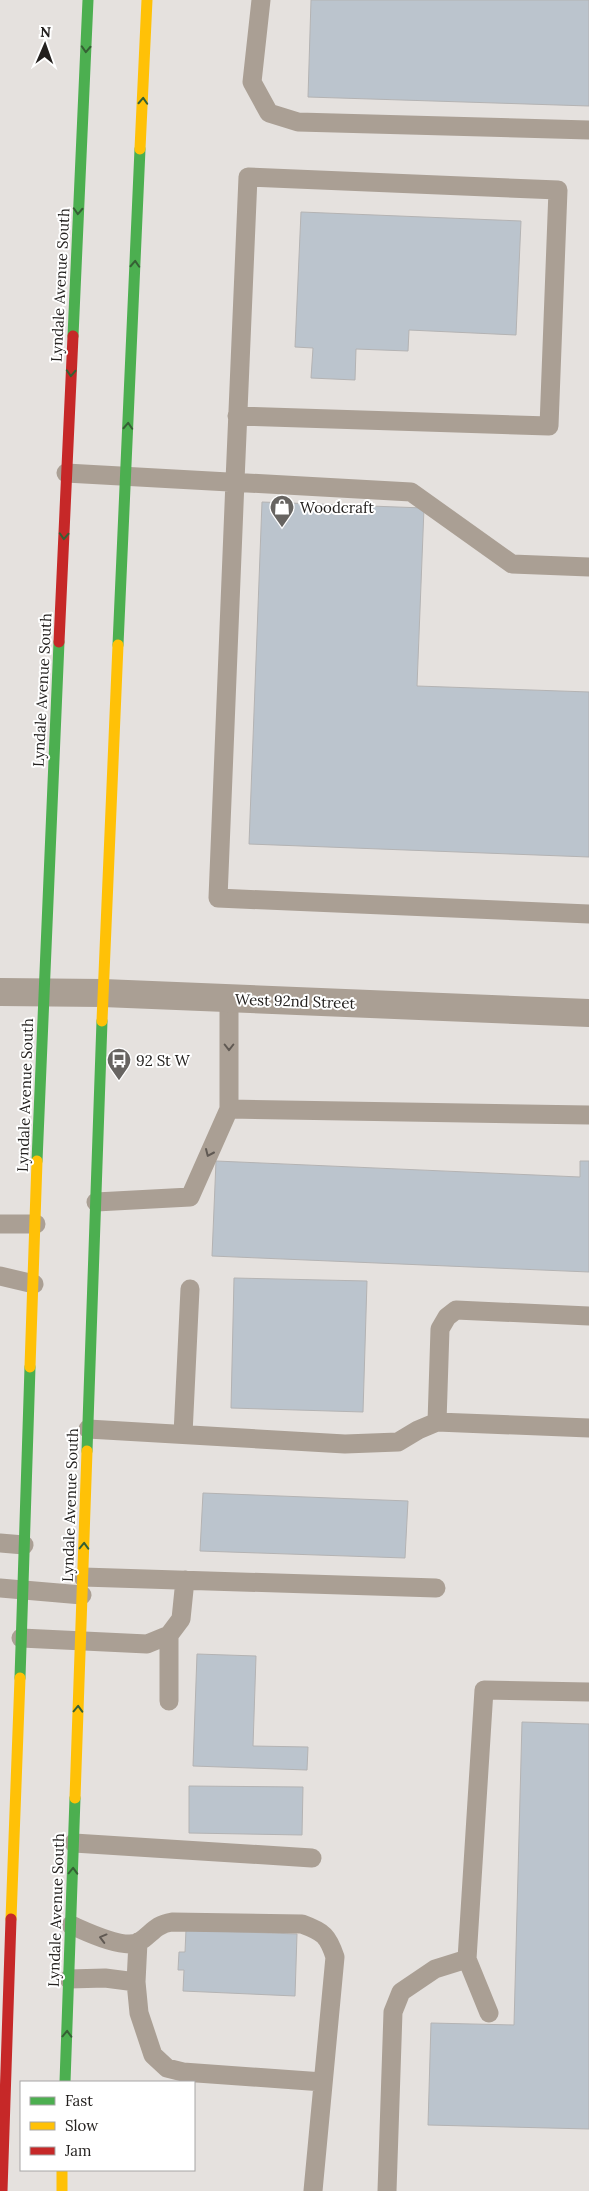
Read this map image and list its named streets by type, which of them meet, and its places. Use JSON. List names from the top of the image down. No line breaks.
{"streets":{"main road":["Lyndale Avenue South"],"street":["West 92nd Street"]},"crossings":[["Lyndale Avenue South","West 92nd Street"]],"places":{"shop":["Woodcraft"],"bus stop":["92 St W"]},"legend":["Fast","Slow","Jam"],"north":"top"}
